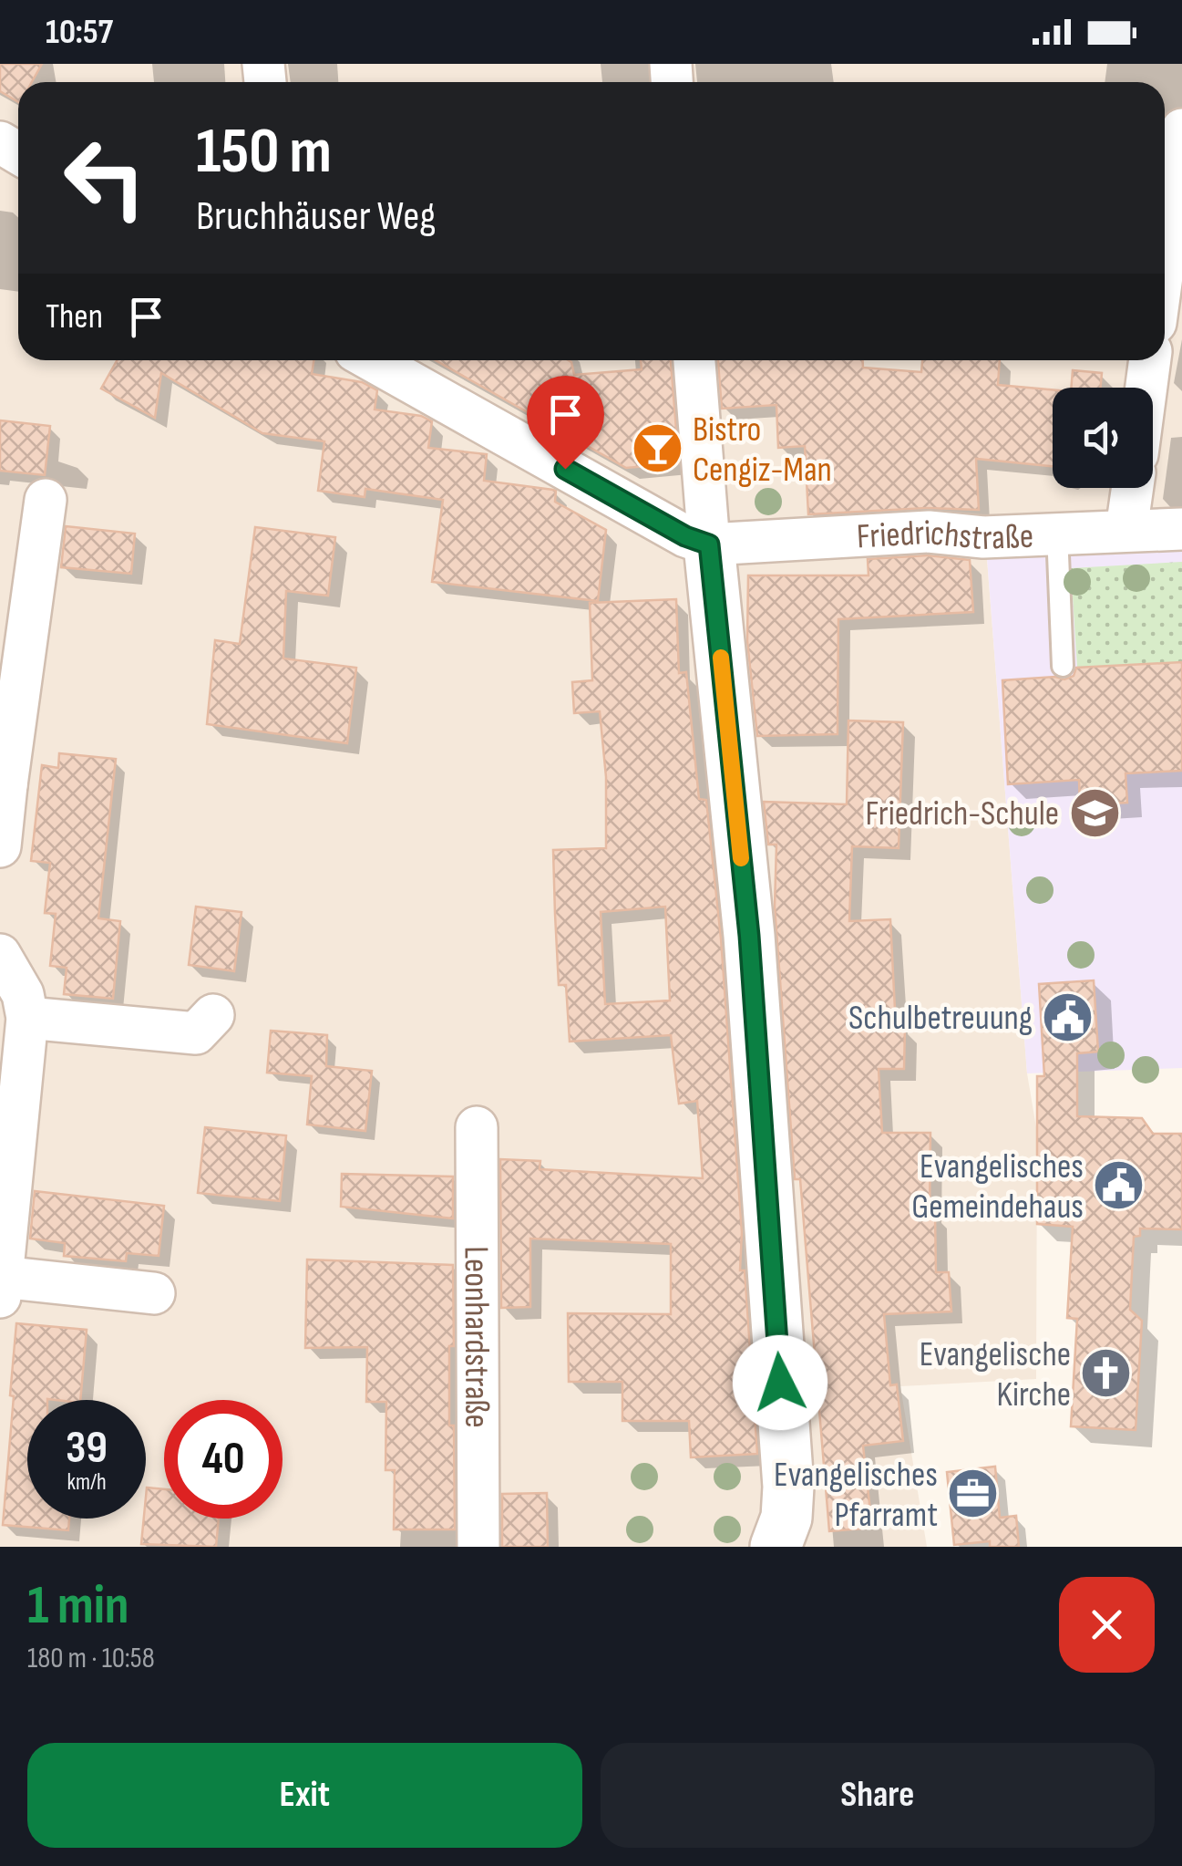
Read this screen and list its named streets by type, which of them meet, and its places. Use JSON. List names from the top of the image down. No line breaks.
{"streets":{"street":["Friedrichstraße","Leonhardstraße"]},"places":{"bar":["Bistro Cengiz-Man"],"school or university":["Friedrich-Schule"],"public building":["Schulbetreuung","Evangelisches Gemeindehaus"],"church":["Evangelische Kirche"],"office":["Evangelisches Pfarramt"]},"page":{"status":"10:57","turn":["150 m","Bruchhäuser Weg"],"then":"Then","speed":"39 km/h","limit":"40","heading":["1 min","180 m · 10:58"],"buttons":["Exit","Share"]}}
